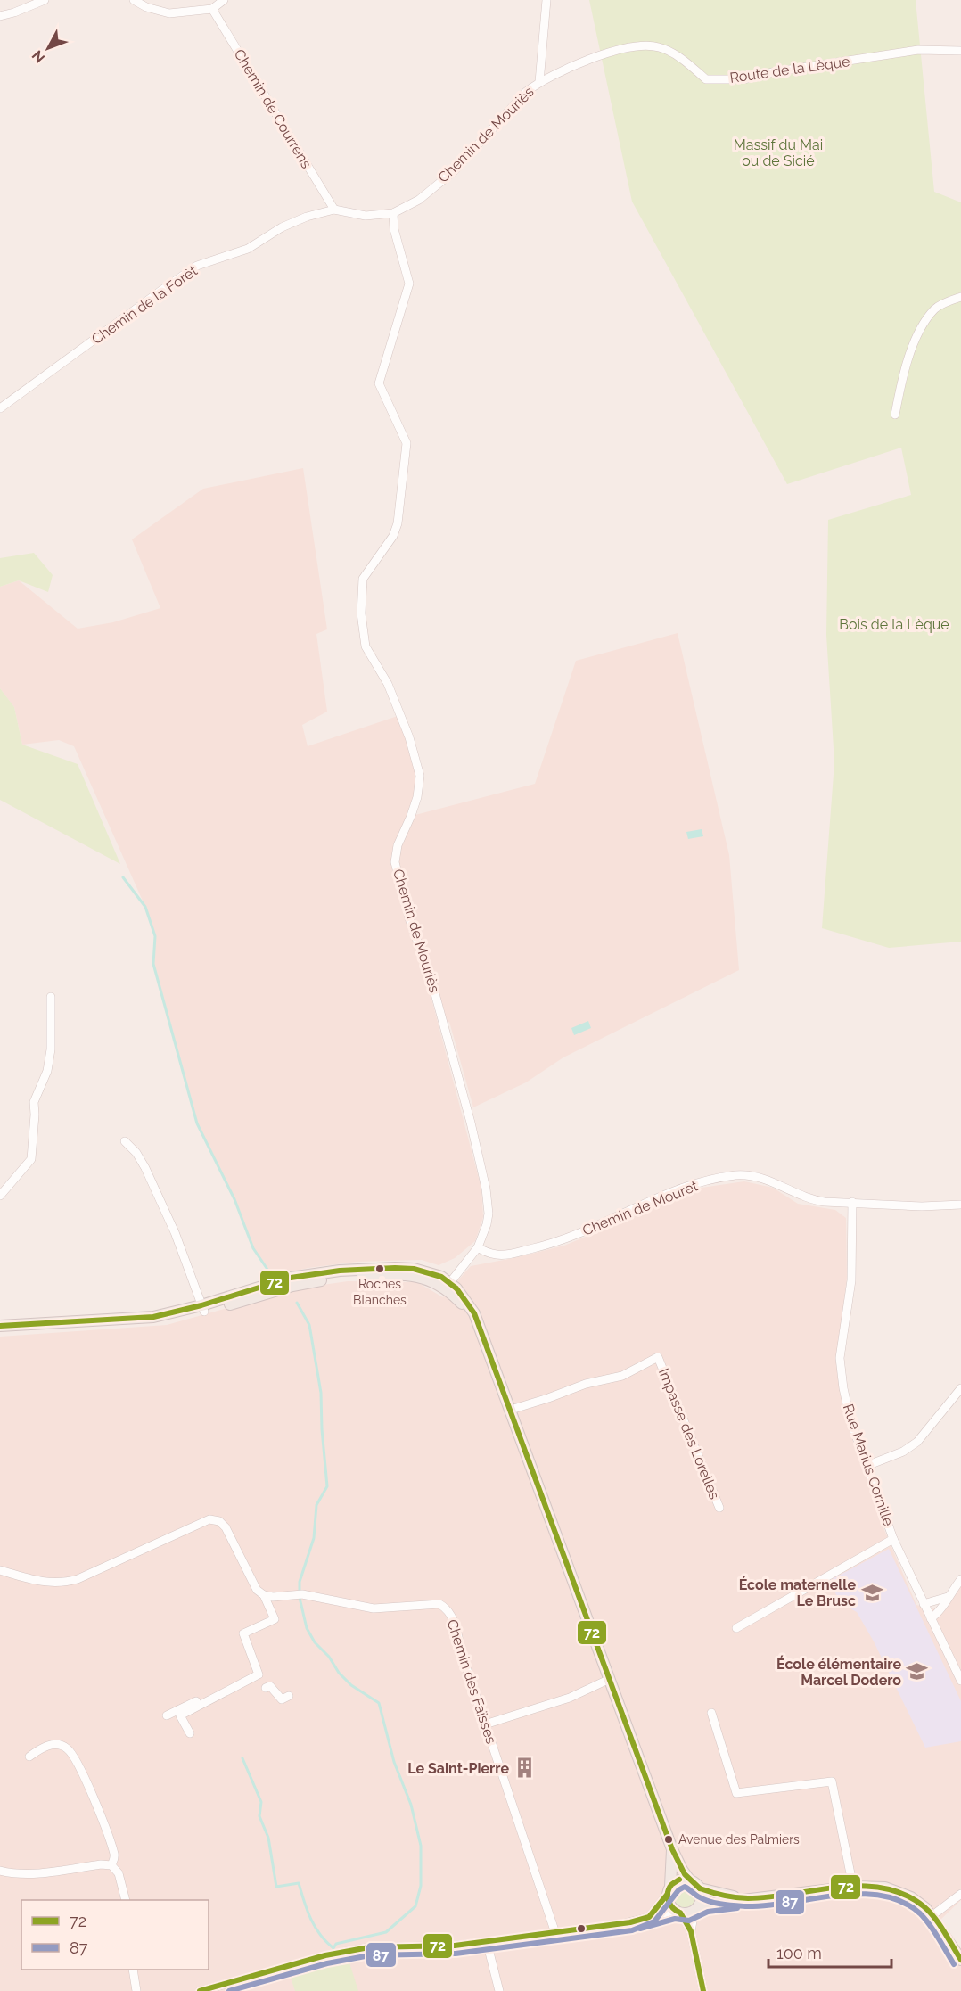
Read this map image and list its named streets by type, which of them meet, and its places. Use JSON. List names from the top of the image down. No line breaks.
{"streets":{"street":["Route de la Lèque","Chemin de Courrens","Chemin de Mouriès","Chemin de la Forêt","Chemin de Mouret","Impasse des Lorelles","Rue Marius Cornille","Chemin des Faïsses"]},"crossings":[["Route de la Lèque","Chemin de Mouriès"],["Chemin de Courrens","Chemin de la Forêt"],["Chemin de Mouriès","Chemin de la Forêt"],["Chemin de Mouriès","Chemin de Mouret"],["Chemin de Mouret","Rue Marius Cornille"]],"parks":["Massif du Mai ou de Sicié","Bois de la Lèque"],"places":{"other":["Roches Blanches","Avenue des Palmiers"],"school or university":["École maternelle Le Brusc","École élémentaire Marcel Dodero"],"building":["Le Saint-Pierre"]},"lines":["transit line 72","transit line 87"],"legend":["72","87"],"scale_bar":"100 m","north":"bottom left"}
